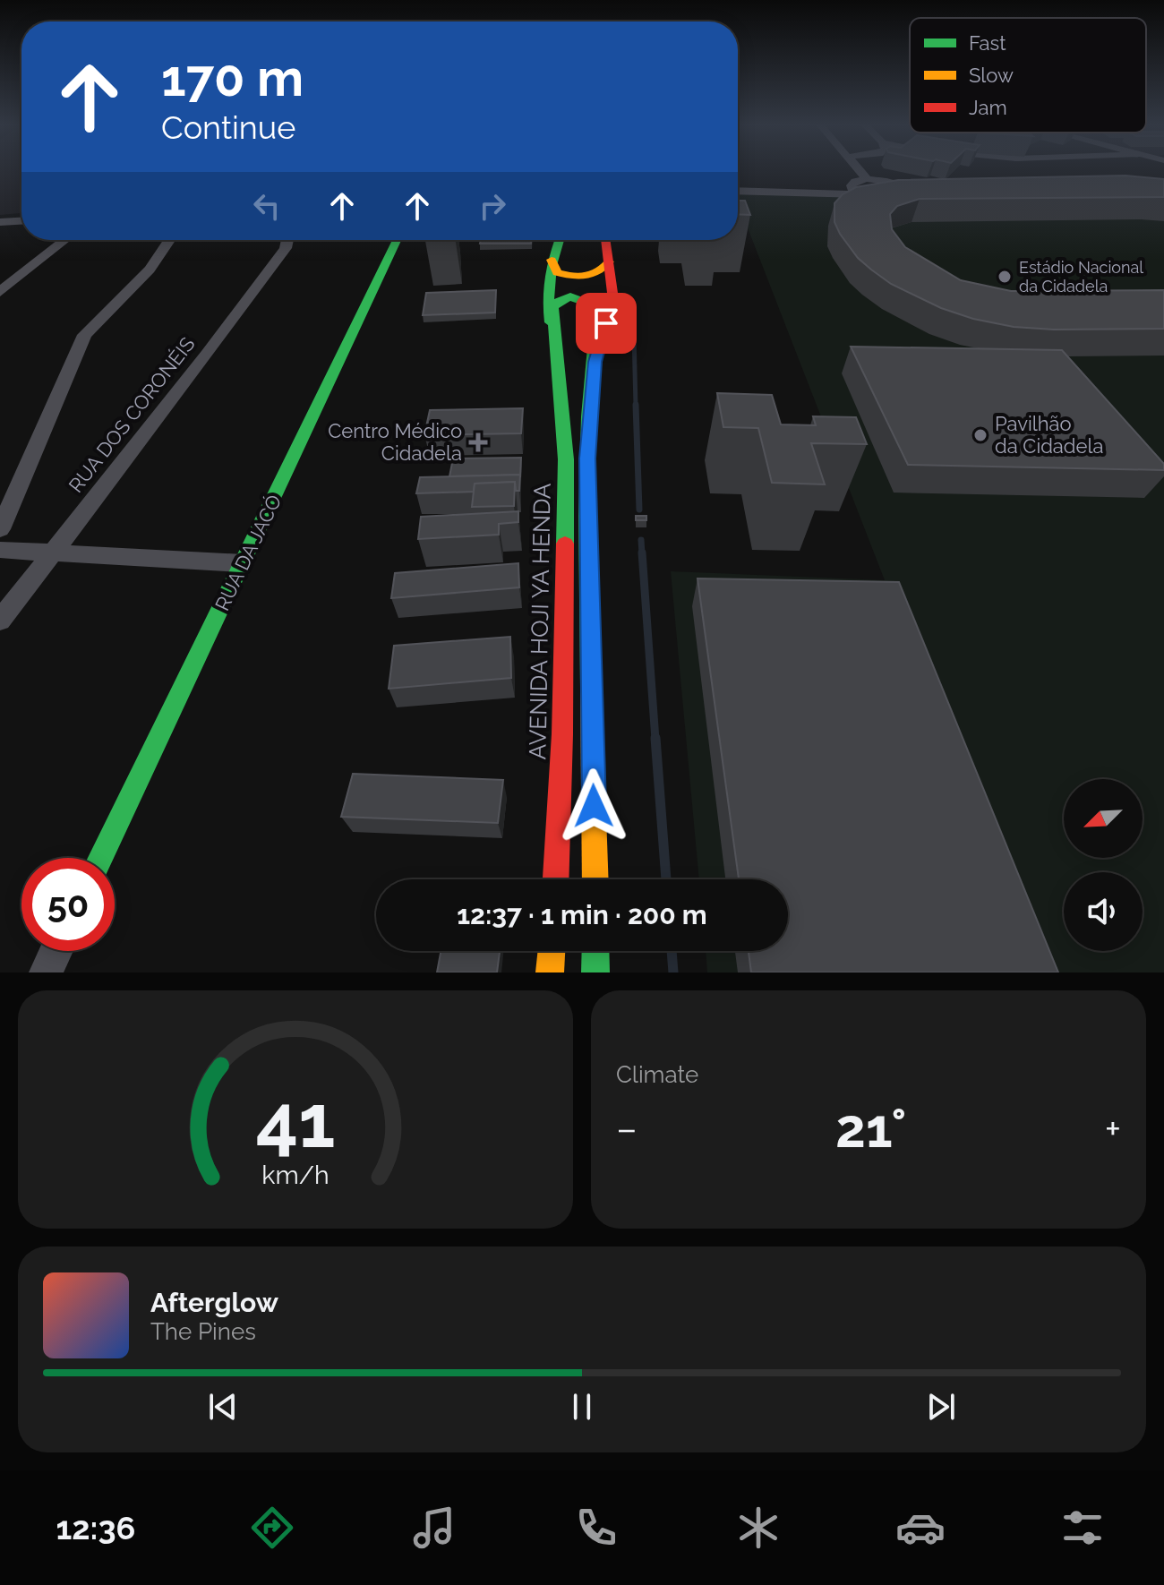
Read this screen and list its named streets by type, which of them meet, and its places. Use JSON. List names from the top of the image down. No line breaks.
{"streets":{"main road":["RUA DA JACÓ","AVENIDA HOJI YA HENDA"],"street":["RUA DOS CORONÉIS"]},"places":{"other":["Estádio Nacional da Cidadela","Pavilhão da Cidadela"],"health":["Centro Médico Cidadela"]},"legend":["Fast","Slow","Jam"],"north":"bottom left","page":{"turn":["170 m","Continue"],"limit":"50","trip":"12:37 · 1 min · 200 m","tile":"Climate","heat":["−","21°","+"],"song":["Afterglow","The Pines"],"tabs":"12:36","gauge":["41","km/h"]}}
